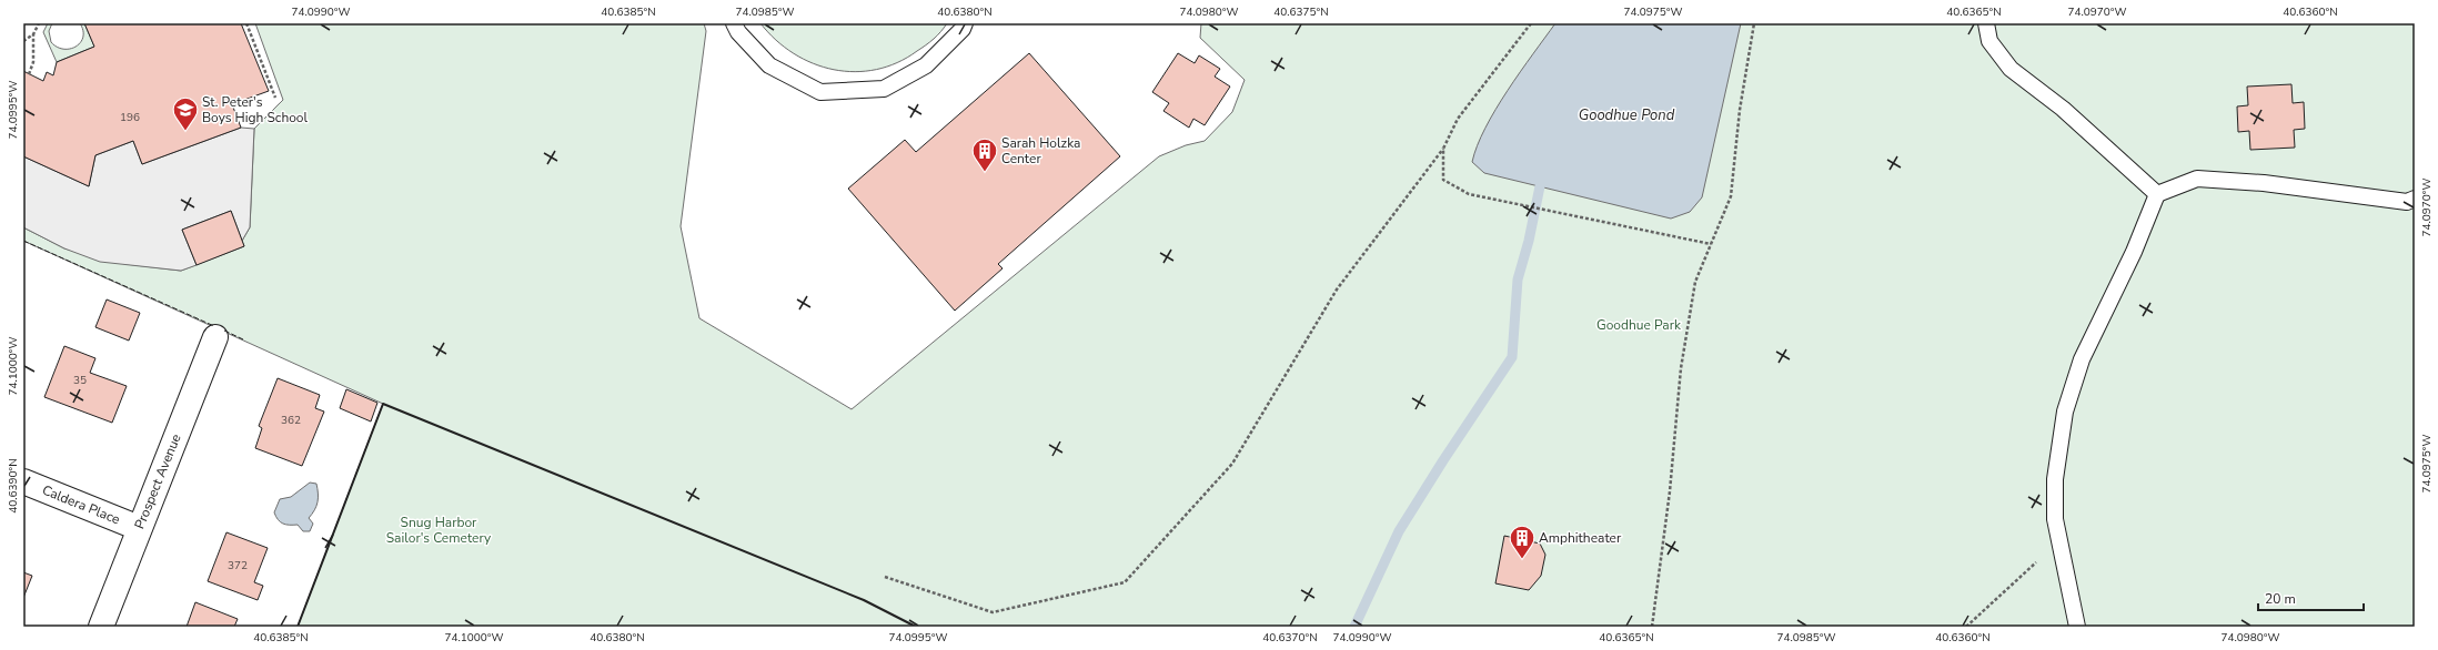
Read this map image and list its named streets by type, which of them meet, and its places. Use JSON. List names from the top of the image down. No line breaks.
{"streets":{"street":["Prospect Avenue","Caldera Place"]},"crossings":[["Prospect Avenue","Caldera Place"]],"water":["Goodhue Pond"],"parks":["Goodhue Park","Snug Harbor Sailor's Cemetery"],"places":{"school or university":["St. Peter's Boys High School"],"building":["Sarah Holzka Center","Amphitheater"]},"house_numbers":["196","35","362","372"],"scale_bar":"20 m","coordinates":["74.0990°W","40.6385°N","74.0985°W","40.6380°N","74.0980°W","40.6375°N","74.0975°W","40.6365°N","74.0970°W","40.6360°N","74.0995°W","74.1000°W","40.6390°N","40.6370°N"]}
